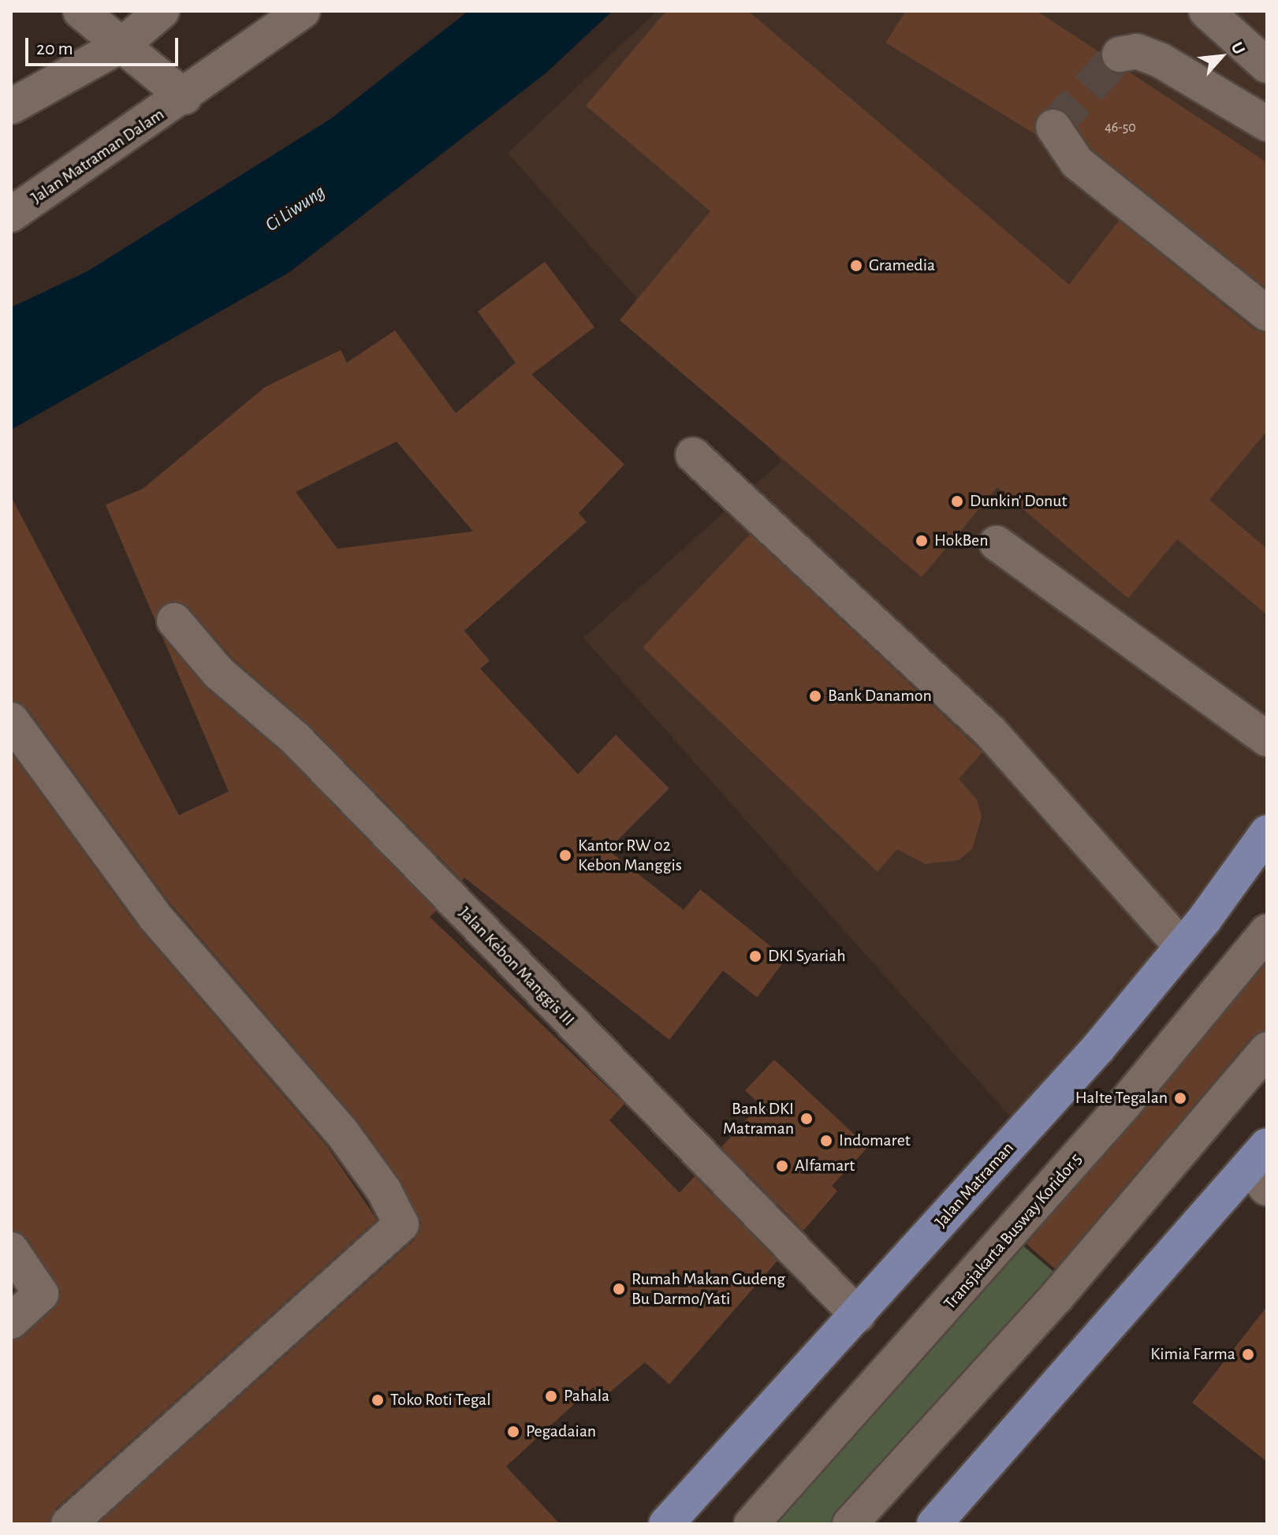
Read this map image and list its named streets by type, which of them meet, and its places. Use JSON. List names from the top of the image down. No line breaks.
{"streets":{"main road":["Jalan Matraman"],"street":["Jalan Matraman Dalam","Jalan Kebon Manggis III","Transjakarta Busway Koridor 5"]},"crossings":[["Jalan Kebon Manggis III","Jalan Matraman"]],"water":["Ci Liwung"],"places":["Gramedia","Dunkin’ Donut","HokBen","Bank Danamon","Kantor RW 02 Kebon Manggis","DKI Syariah","Halte Tegalan","Bank DKI Matraman","Indomaret","Alfamart","Rumah Makan Gudeng Bu Darmo/Yati","Kimia Farma","Pahala","Toko Roti Tegal","Pegadaian"],"house_numbers":["46-50"],"scale_bar":"20 m","north":"top right"}
